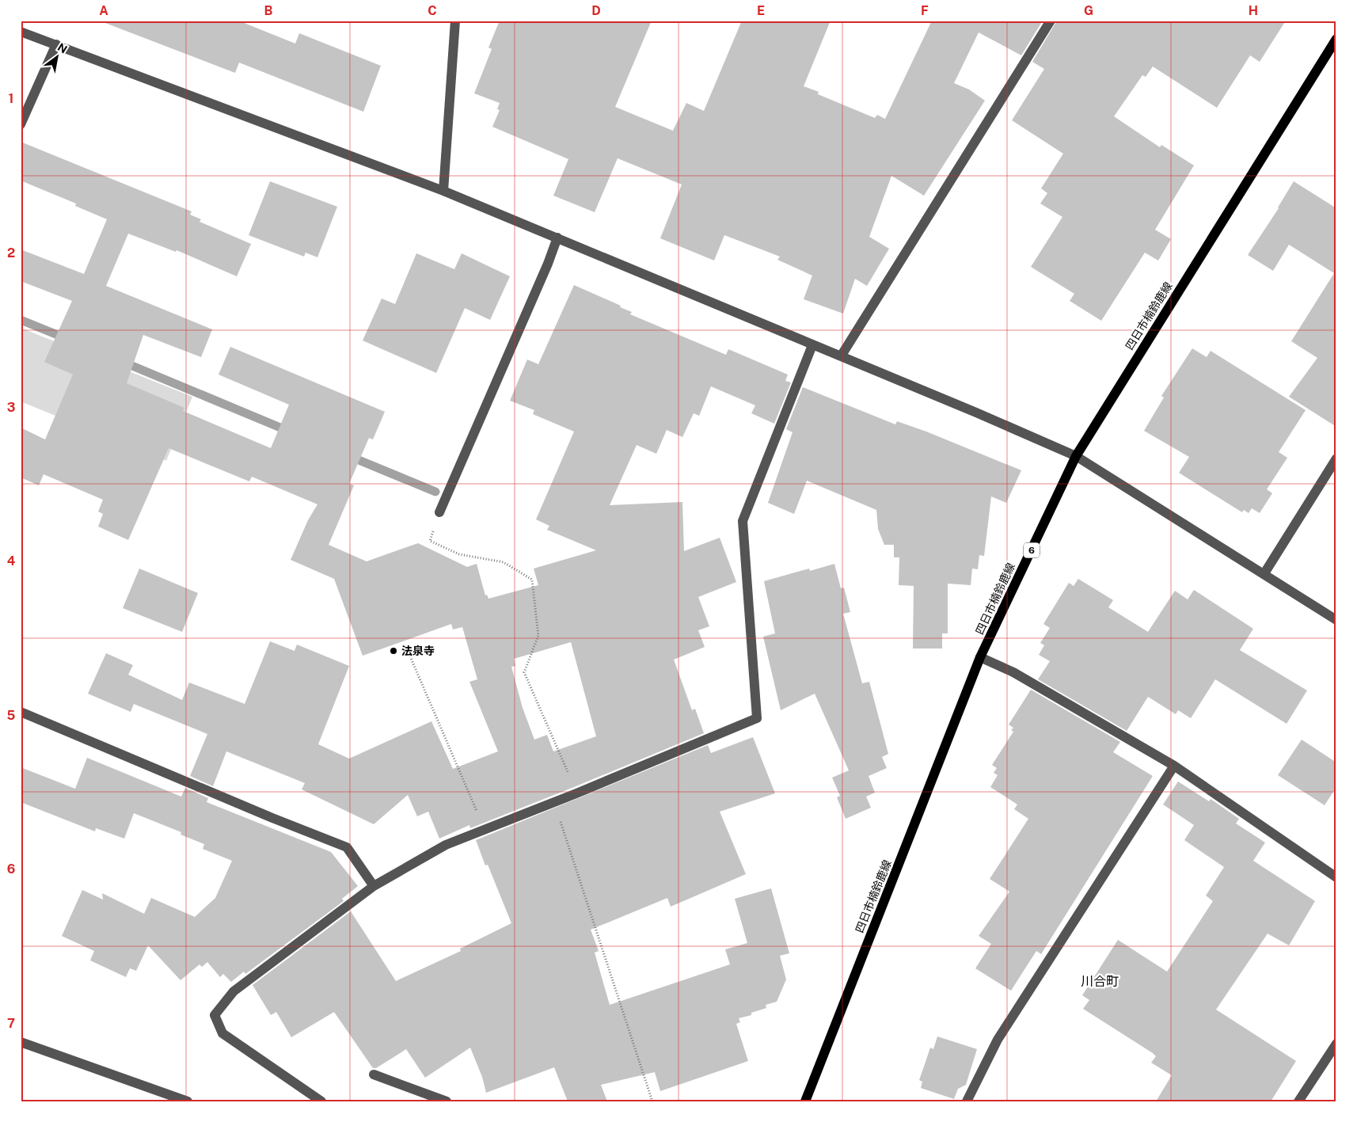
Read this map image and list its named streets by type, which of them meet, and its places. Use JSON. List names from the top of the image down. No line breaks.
{"streets":{"main road":["四日市楠鈴鹿線","6"]},"districts":["川合町"],"places":["法泉寺"],"north":"top right","grid":{"columns":["A","B","C","D","E","F","G","H"],"rows":["1","2","3","4","5","6","7"]}}
